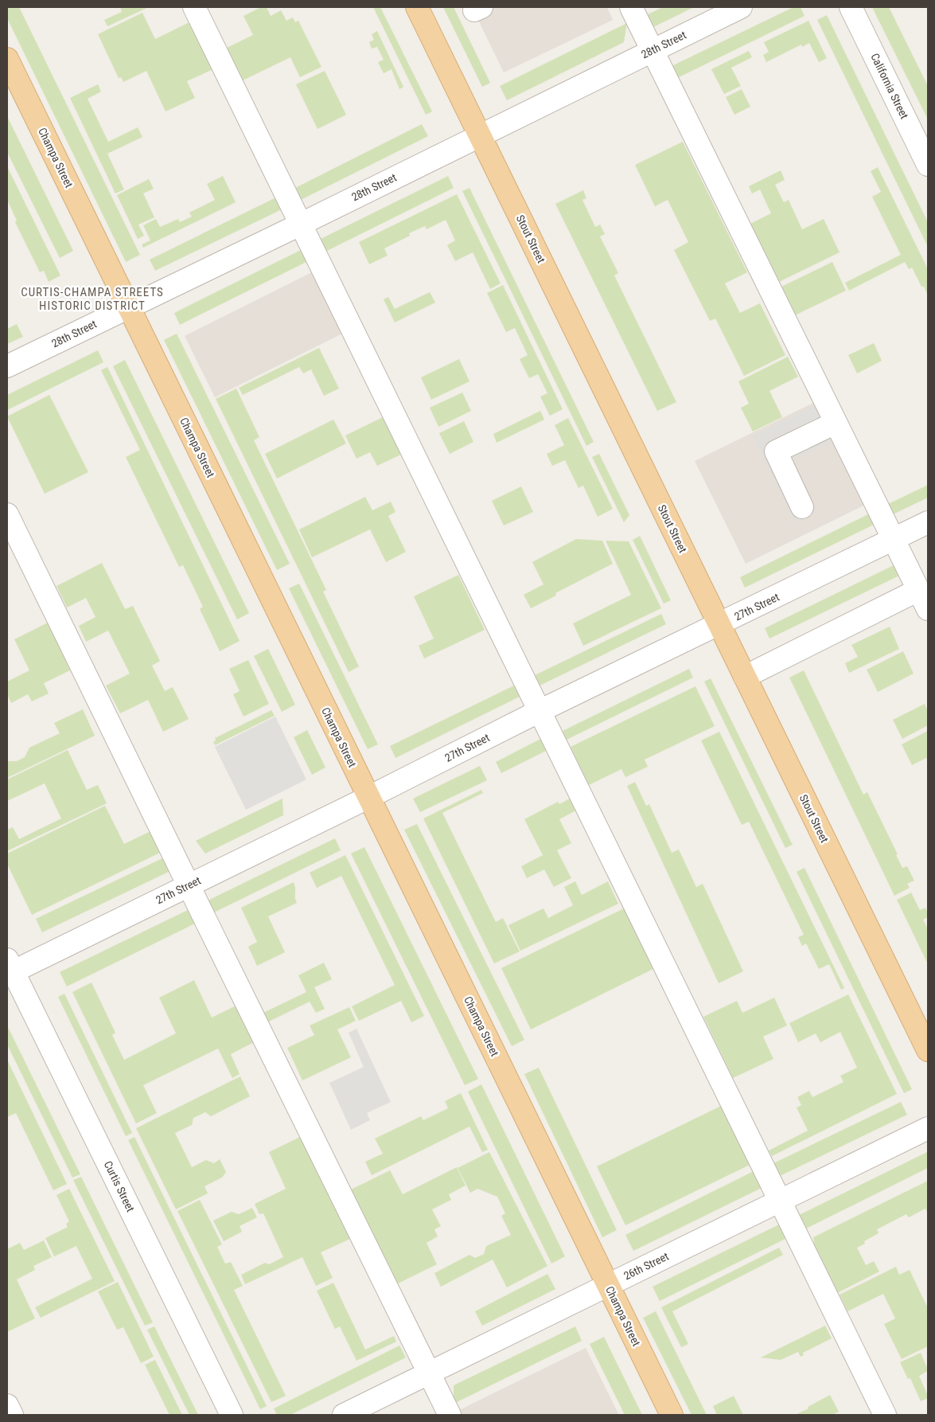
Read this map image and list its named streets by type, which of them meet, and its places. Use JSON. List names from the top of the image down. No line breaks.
{"streets":{"main road":["Champa Street","Stout Street"],"street":["28th Street","California Street","27th Street","Curtis Street","26th Street"]},"crossings":[["28th Street","Champa Street"],["28th Street","Stout Street"],["Champa Street","27th Street"],["Champa Street","26th Street"],["Stout Street","27th Street"],["27th Street","Curtis Street"]],"districts":["CURTIS-CHAMPA STREETS HISTORIC DISTRICT"]}
